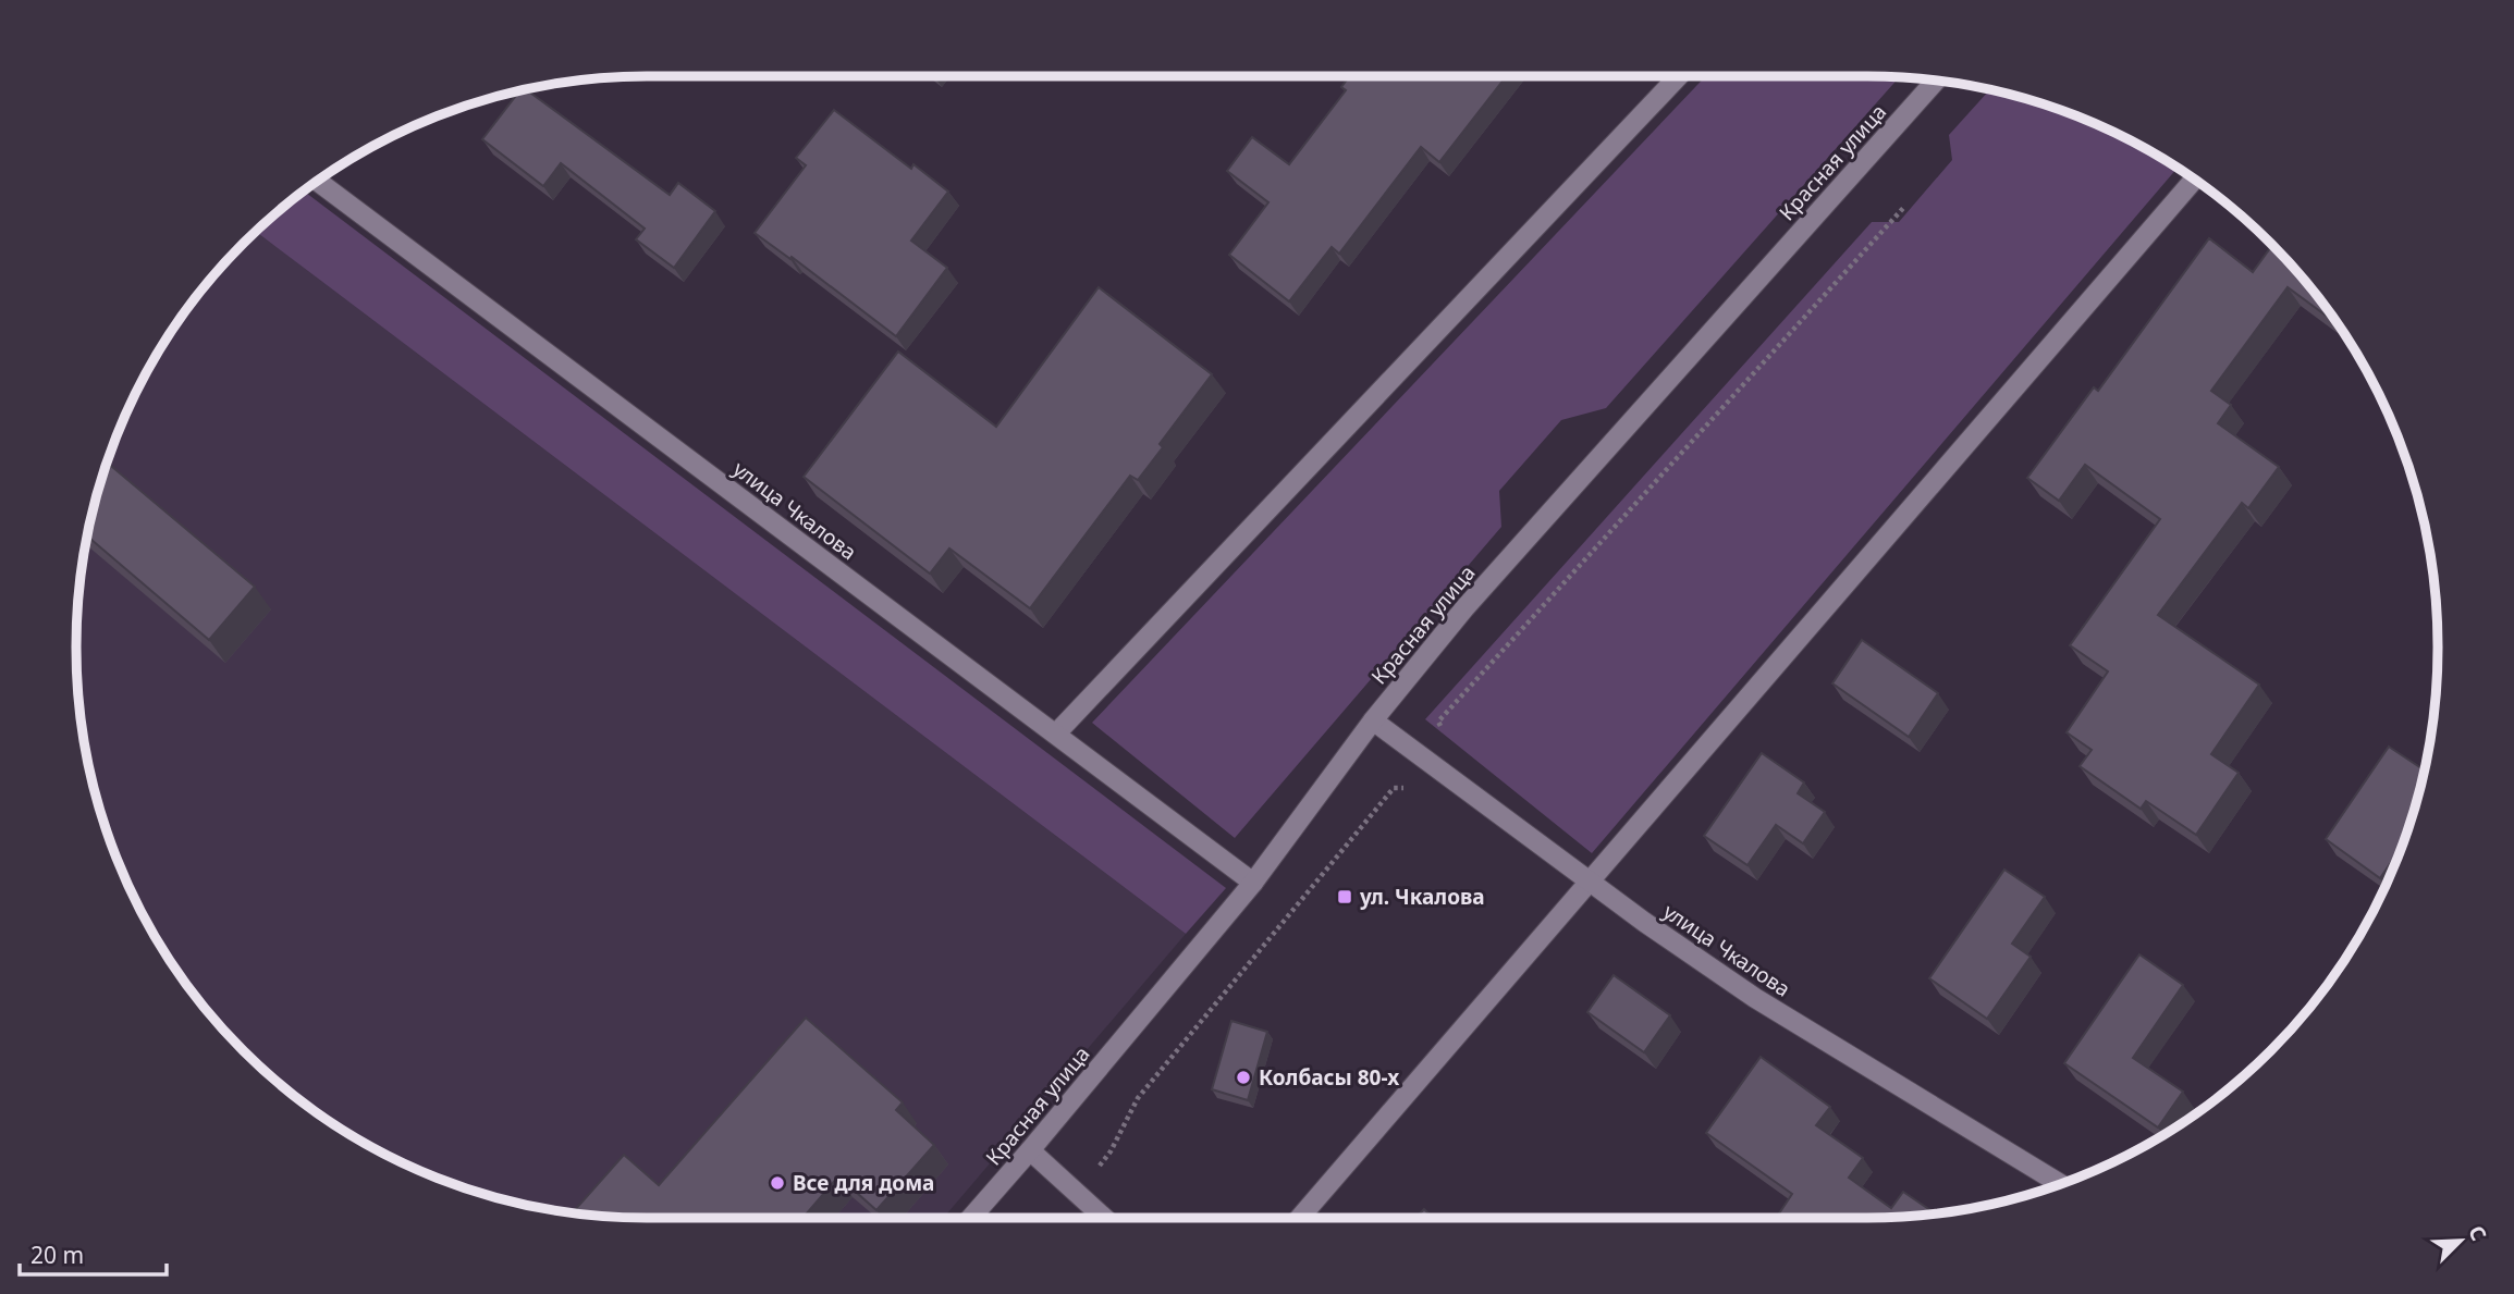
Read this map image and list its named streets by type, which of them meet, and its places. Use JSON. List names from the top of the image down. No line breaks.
{"streets":{"street":["Красная улица","улица Чкалова"]},"crossings":[["Красная улица","улица Чкалова"]],"places":{"transit":["ул. Чкалова"],"other":["Колбасы 80-х","Все для дома"]},"scale_bar":"20 m","north":"top right"}
